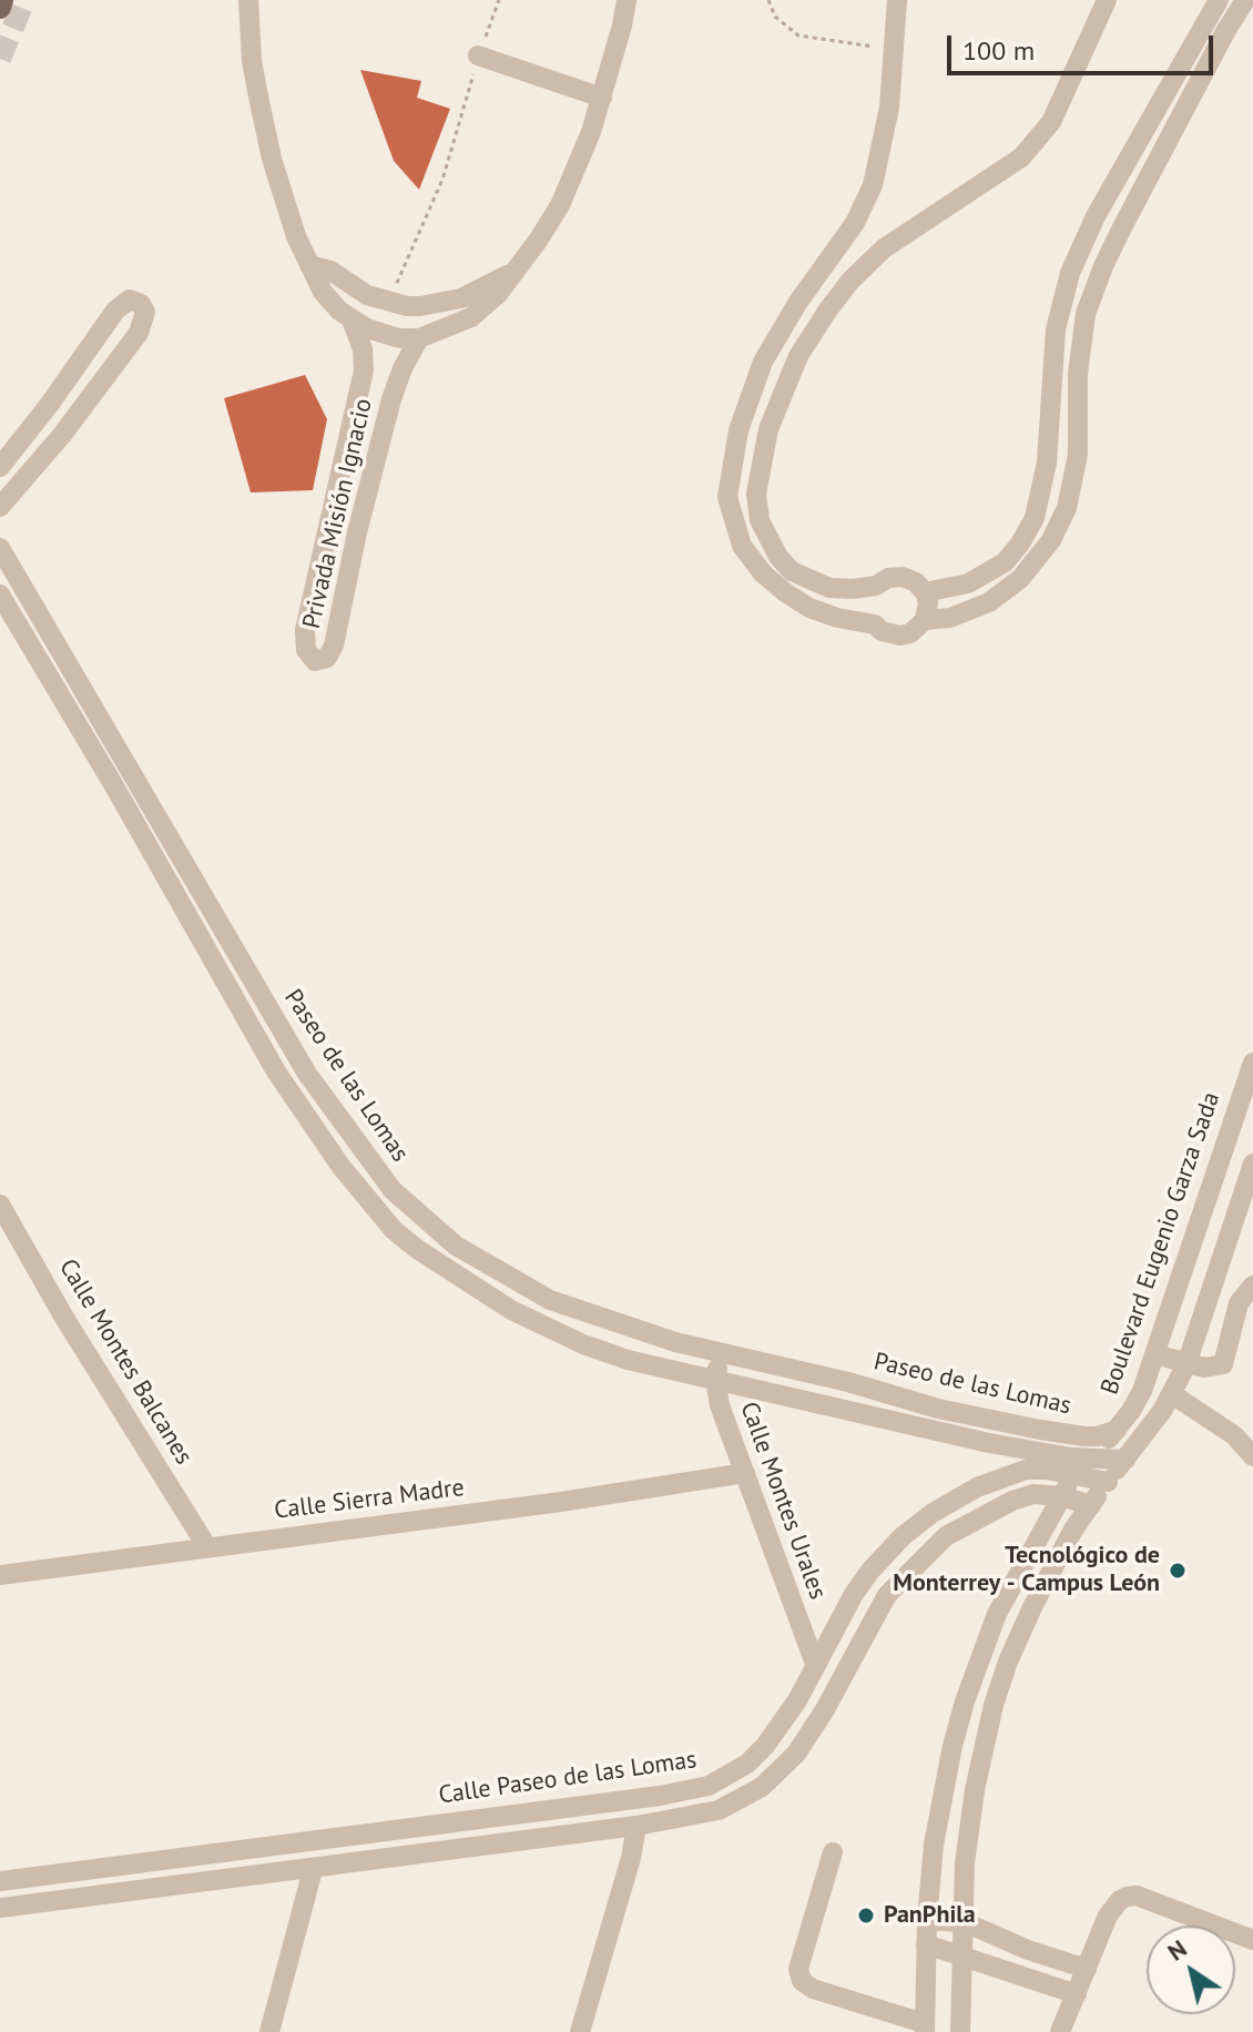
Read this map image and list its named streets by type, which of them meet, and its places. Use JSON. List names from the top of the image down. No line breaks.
{"streets":{"street":["Privada Misión Ignacio","Paseo de las Lomas","Boulevard Eugenio Garza Sada","Calle Montes Balcanes","Calle Sierra Madre","Calle Montes Urales","Calle Paseo de las Lomas"]},"crossings":[["Paseo de las Lomas","Boulevard Eugenio Garza Sada"],["Paseo de las Lomas","Calle Montes Urales"],["Boulevard Eugenio Garza Sada","Calle Paseo de las Lomas"],["Calle Montes Balcanes","Calle Sierra Madre"],["Calle Sierra Madre","Calle Montes Urales"],["Calle Montes Urales","Calle Paseo de las Lomas"]],"places":["Tecnológico de Monterrey - Campus León","PanPhila"],"scale_bar":"100 m","north":"top left"}
